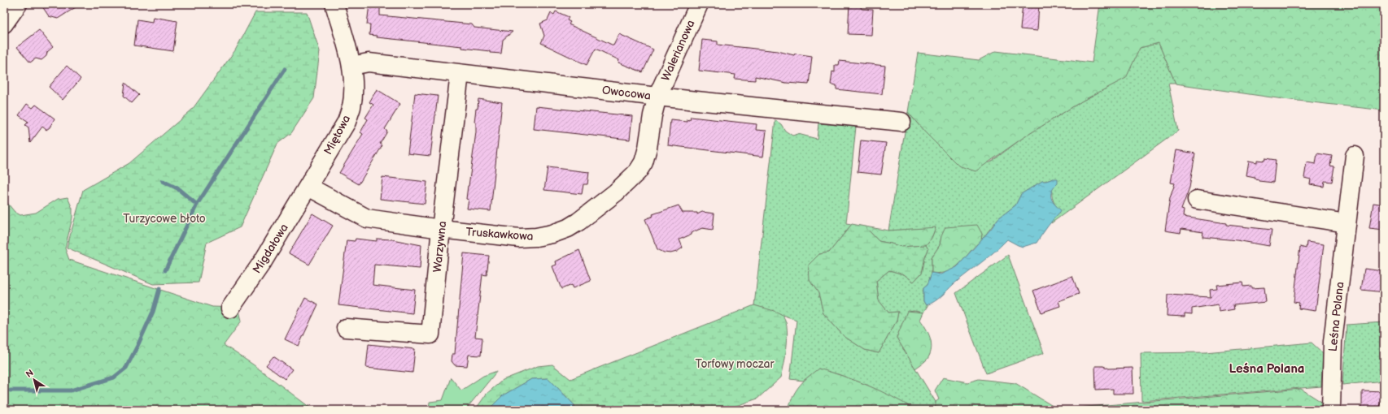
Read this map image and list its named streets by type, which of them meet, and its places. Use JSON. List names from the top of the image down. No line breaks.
{"streets":{"street":["Walerianowa","Owocowa","Miętowa","Truskawkowa","Warzywna","Migdałowa","Leśna Polana"]},"crossings":[["Walerianowa","Owocowa"],["Walerianowa","Truskawkowa"],["Owocowa","Miętowa"],["Owocowa","Truskawkowa"],["Owocowa","Warzywna"],["Miętowa","Truskawkowa"],["Miętowa","Migdałowa"],["Truskawkowa","Warzywna"],["Truskawkowa","Migdałowa"]],"districts":["Leśna Polana"],"parks":["Turzycowe błoto","Torfowy moczar"],"north":"top left"}
